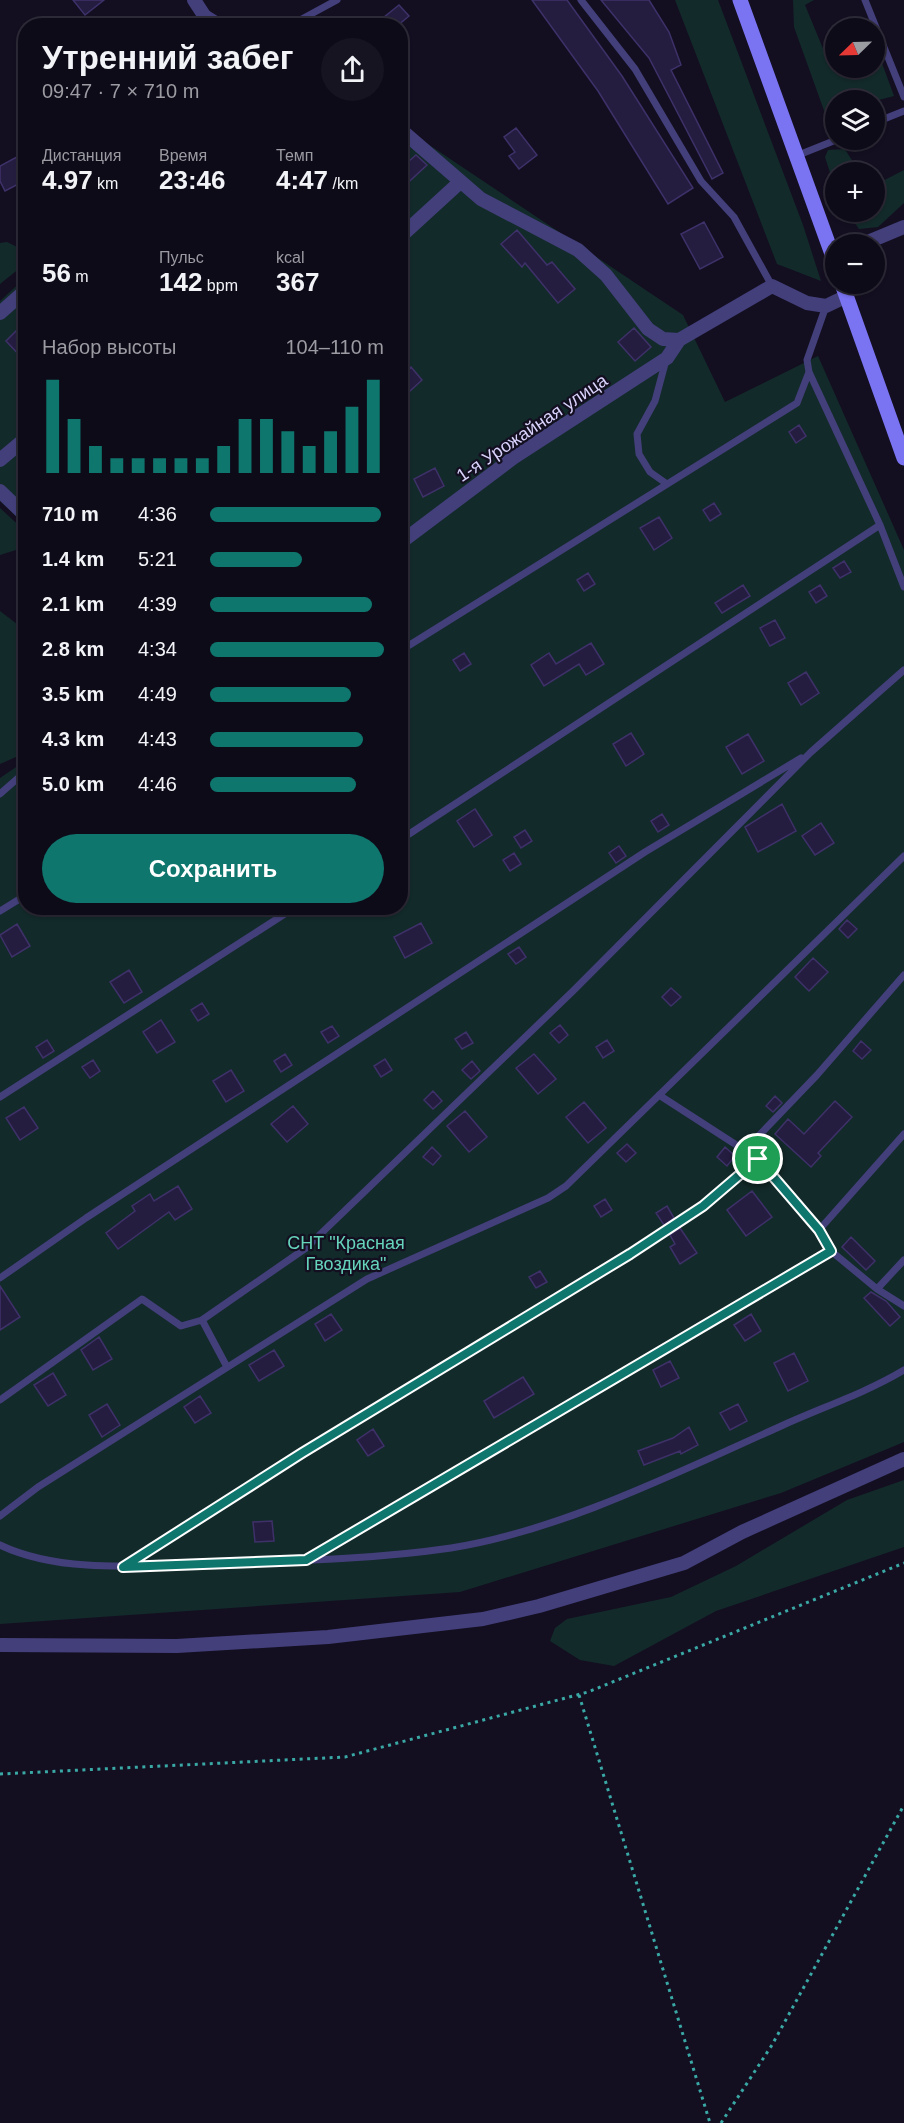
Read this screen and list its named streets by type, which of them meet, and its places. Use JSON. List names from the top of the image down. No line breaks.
{"streets":{"street":["1-я Урожайная улица"]},"parks":["СНТ \"Красная Гвоздика\""],"north":"bottom left","page":{"map_buttons":["+","−"],"heading":["Утренний забег","09:47 · 7 × 710 m"],"stats":[["Дистанция","4.97 km"],["Время","23:46"],["Темп","4:47 /km"],["56 m"],["Пульс","142 bpm"],["kcal","367"]],"chart":["Набор высоты","104–110 m"],"list":[{"name":"710 m","note":"4:36"},{"name":"1.4 km","note":"5:21"},{"name":"2.1 km","note":"4:39"},{"name":"2.8 km","note":"4:34"},{"name":"3.5 km","note":"4:49"},{"name":"4.3 km","note":"4:43"},{"name":"5.0 km","note":"4:46"}],"buttons":"Сохранить"}}
